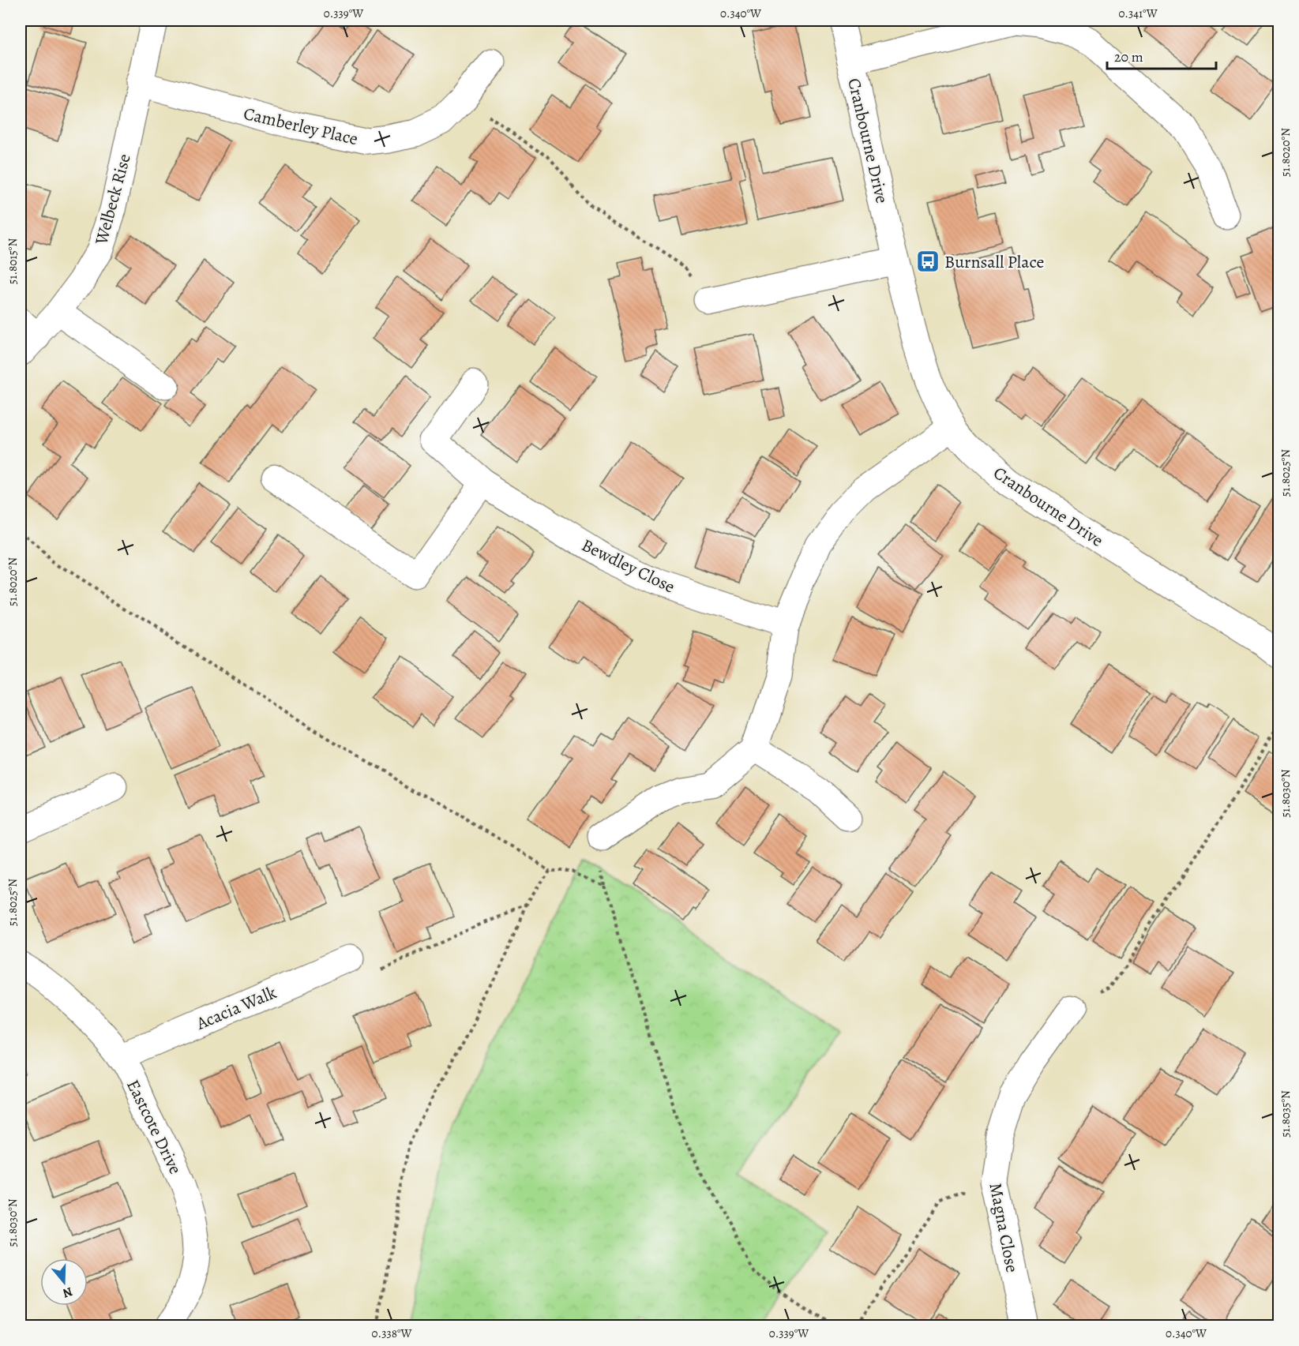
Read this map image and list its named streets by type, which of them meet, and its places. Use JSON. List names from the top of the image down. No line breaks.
{"streets":{"street":["Camberley Place","Cranbourne Drive","Welbeck Rise","Bewdley Close","Acacia Walk","Eastcote Drive","Magna Close"]},"crossings":[["Camberley Place","Welbeck Rise"],["Acacia Walk","Eastcote Drive"]],"places":{"bus stop":["Burnsall Place"]},"scale_bar":"20 m","north":"bottom","coordinates":["0.339°W","0.340°W","0.341°W","51.8020°N","51.8015°N","51.8025°N","51.8030°N","51.8035°N","0.338°W"]}
